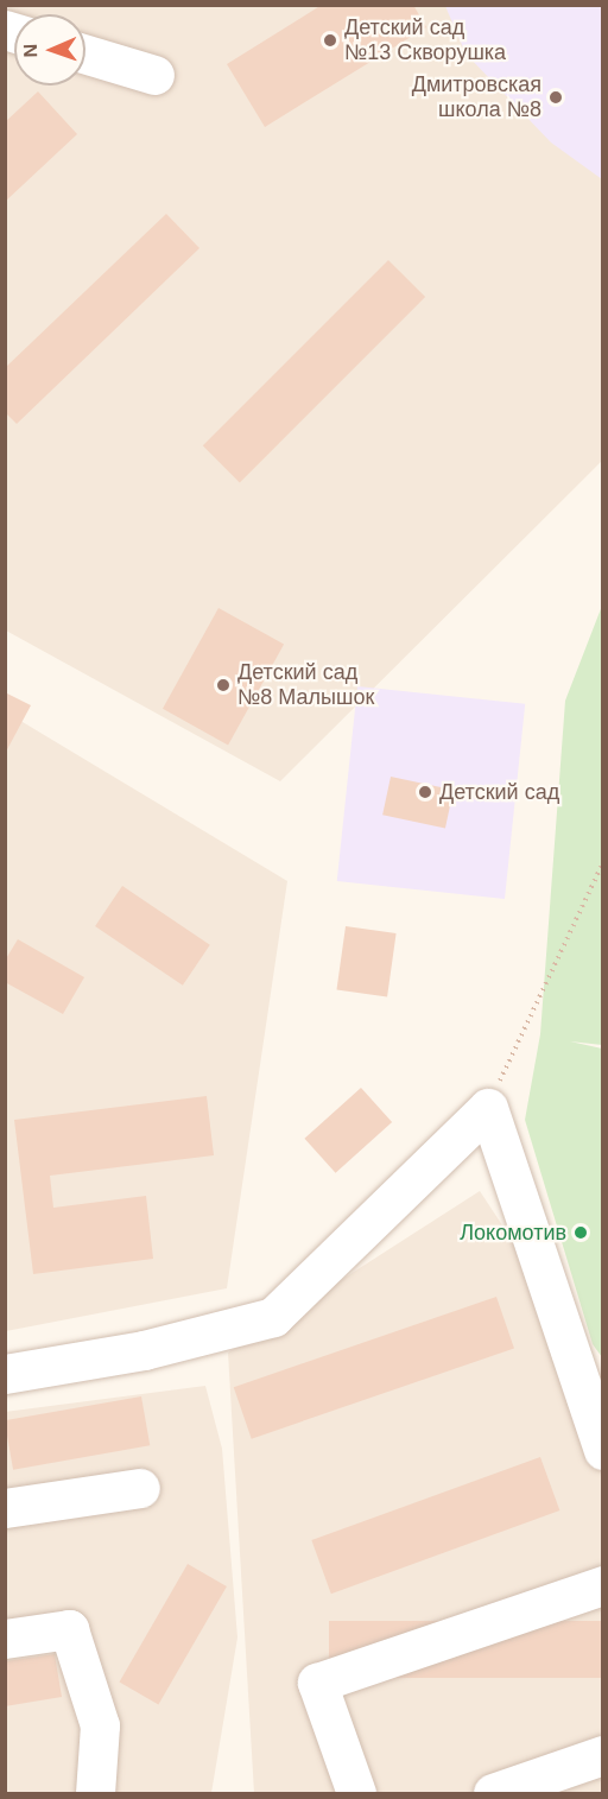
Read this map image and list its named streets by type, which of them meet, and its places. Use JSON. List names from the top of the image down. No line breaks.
{"places":["Детский сад №13 Скворушка","Дмитровская школа №8","Детский сад №8 Малышок","Детский сад","Локомотив"],"north":"left"}
